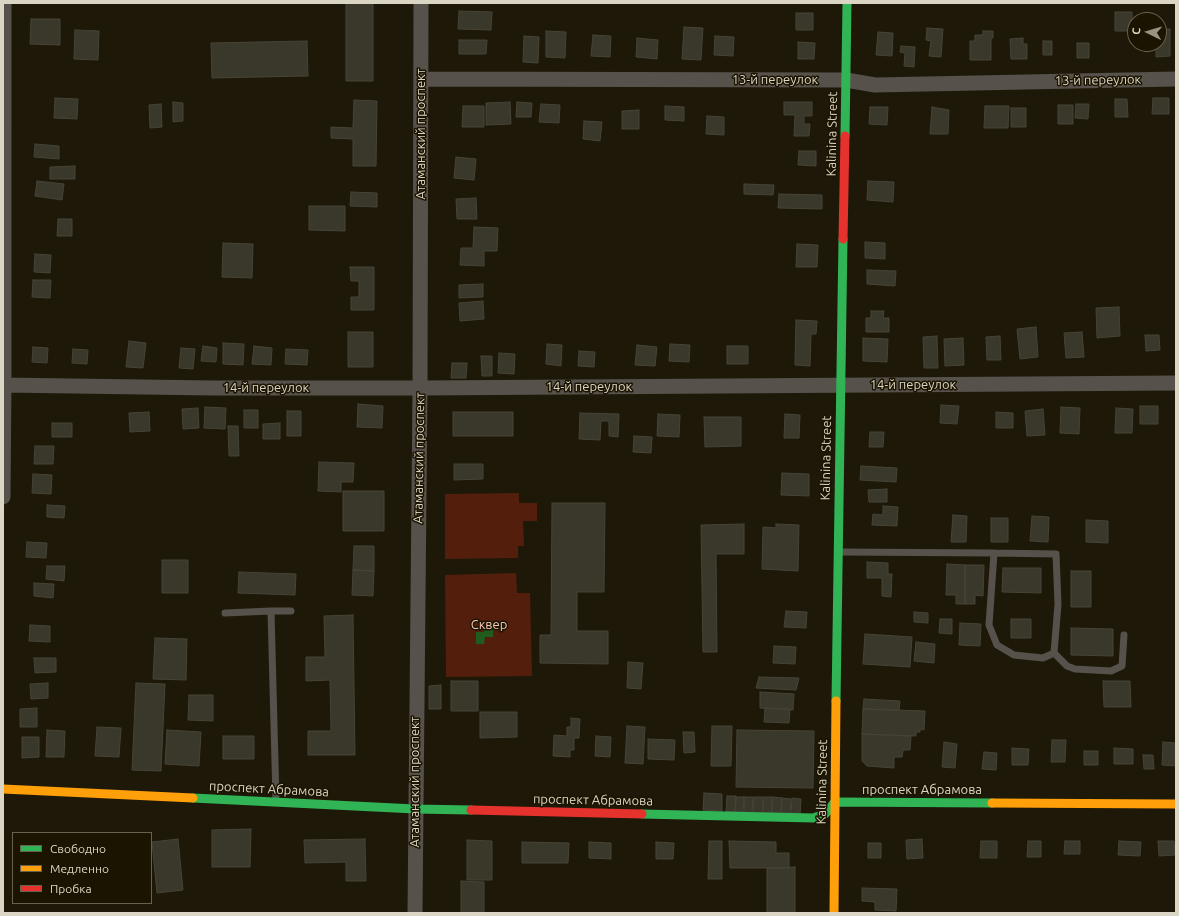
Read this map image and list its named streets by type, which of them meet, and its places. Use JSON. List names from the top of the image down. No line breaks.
{"streets":{"street":["13-й переулок","Атаманский проспект","Kalinina Street","14-й переулок","проспект Абрамова"]},"crossings":[["13-й переулок","Атаманский проспект"],["13-й переулок","Kalinina Street"],["Атаманский проспект","14-й переулок"],["Атаманский проспект","проспект Абрамова"],["Kalinina Street","14-й переулок"],["Kalinina Street","проспект Абрамова"]],"parks":["Сквер"],"legend":["Свободно","Медленно","Пробка"],"north":"left"}
